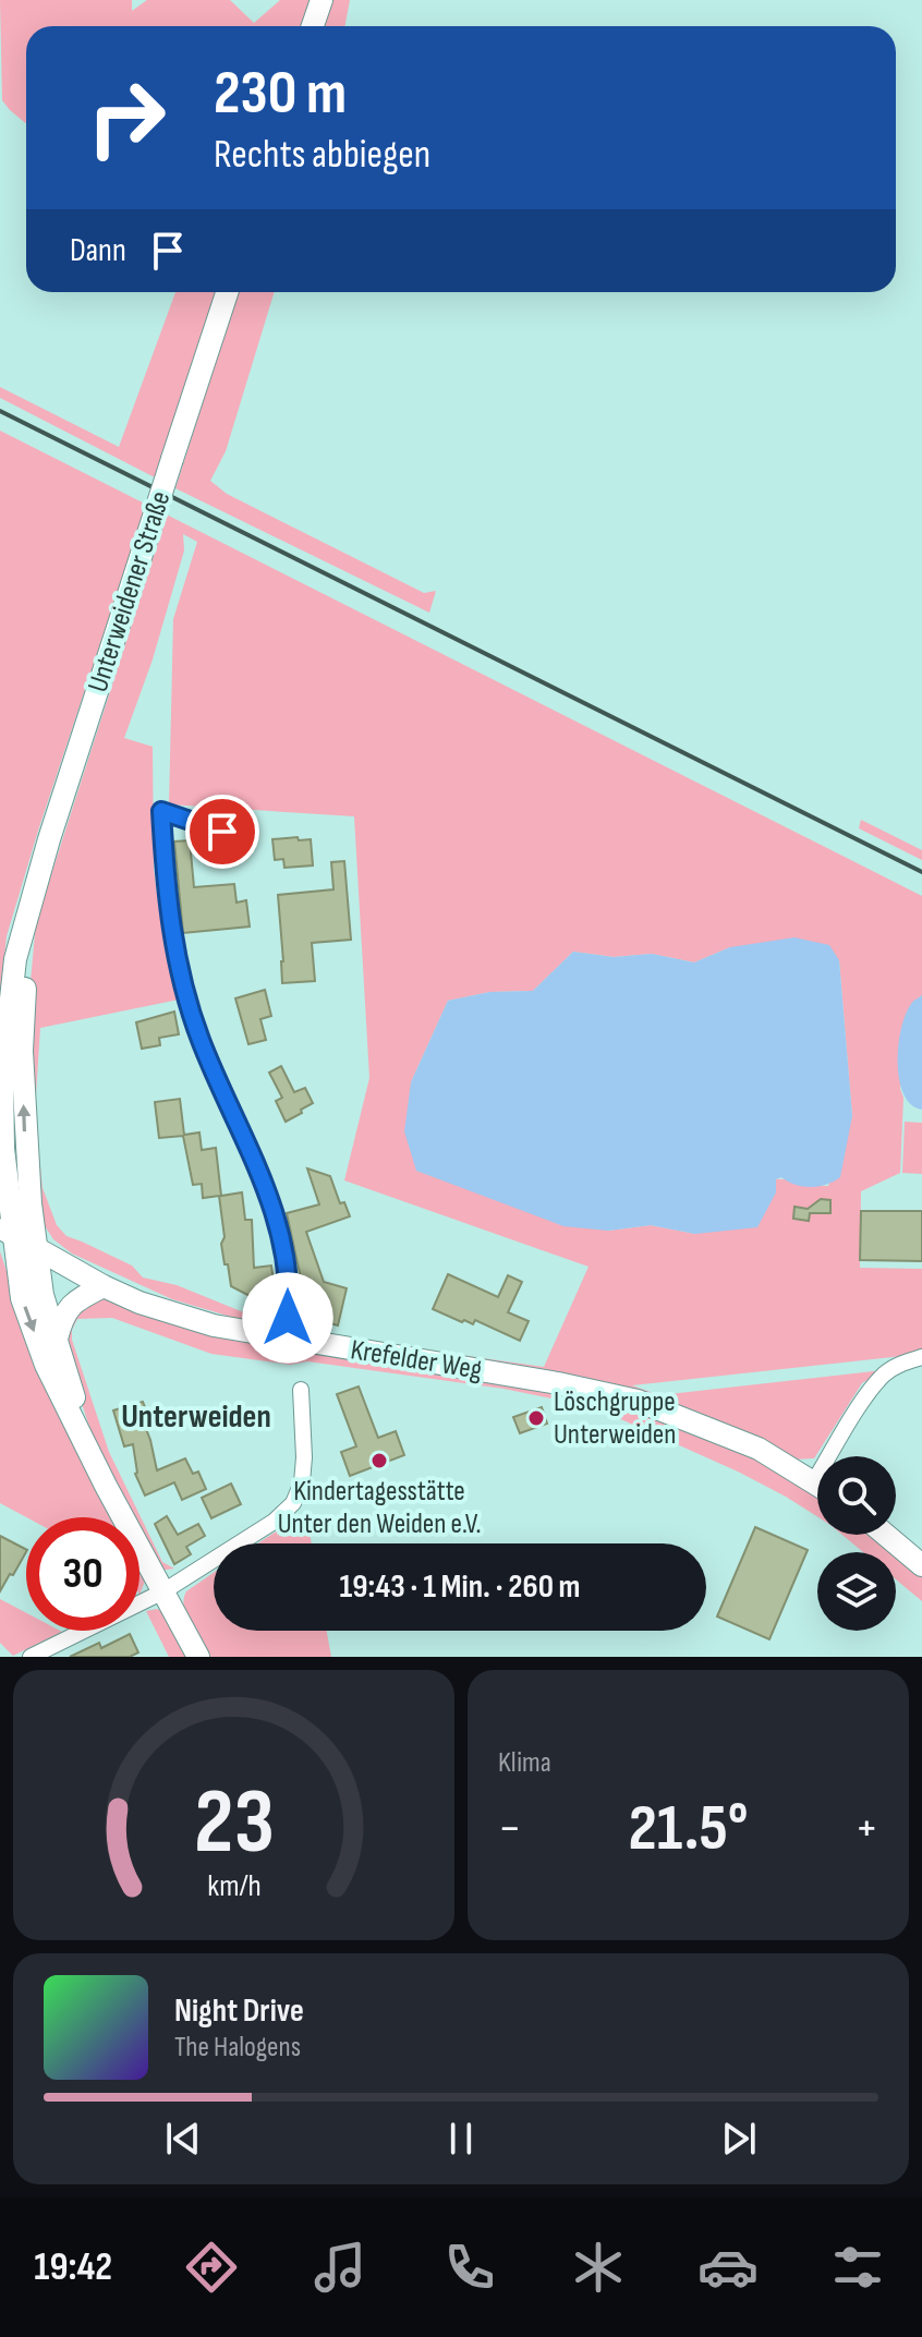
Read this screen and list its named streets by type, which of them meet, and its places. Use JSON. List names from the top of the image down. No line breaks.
{"streets":{"street":["Unterweidener Straße","Krefelder Weg"]},"crossings":[["Unterweidener Straße","Krefelder Weg"]],"districts":["Unterweiden"],"places":["Löschgruppe Unterweiden","Kindertagesstätte Unter den Weiden e.V."],"page":{"turn":["230 m","Rechts abbiegen"],"then":"Dann","limit":"30","trip":"19:43 · 1 Min. · 260 m","tile":"Klima","heat":["−","21.5°","+"],"song":["Night Drive","The Halogens"],"tabs":"19:42","gauge":["23","km/h"]}}
